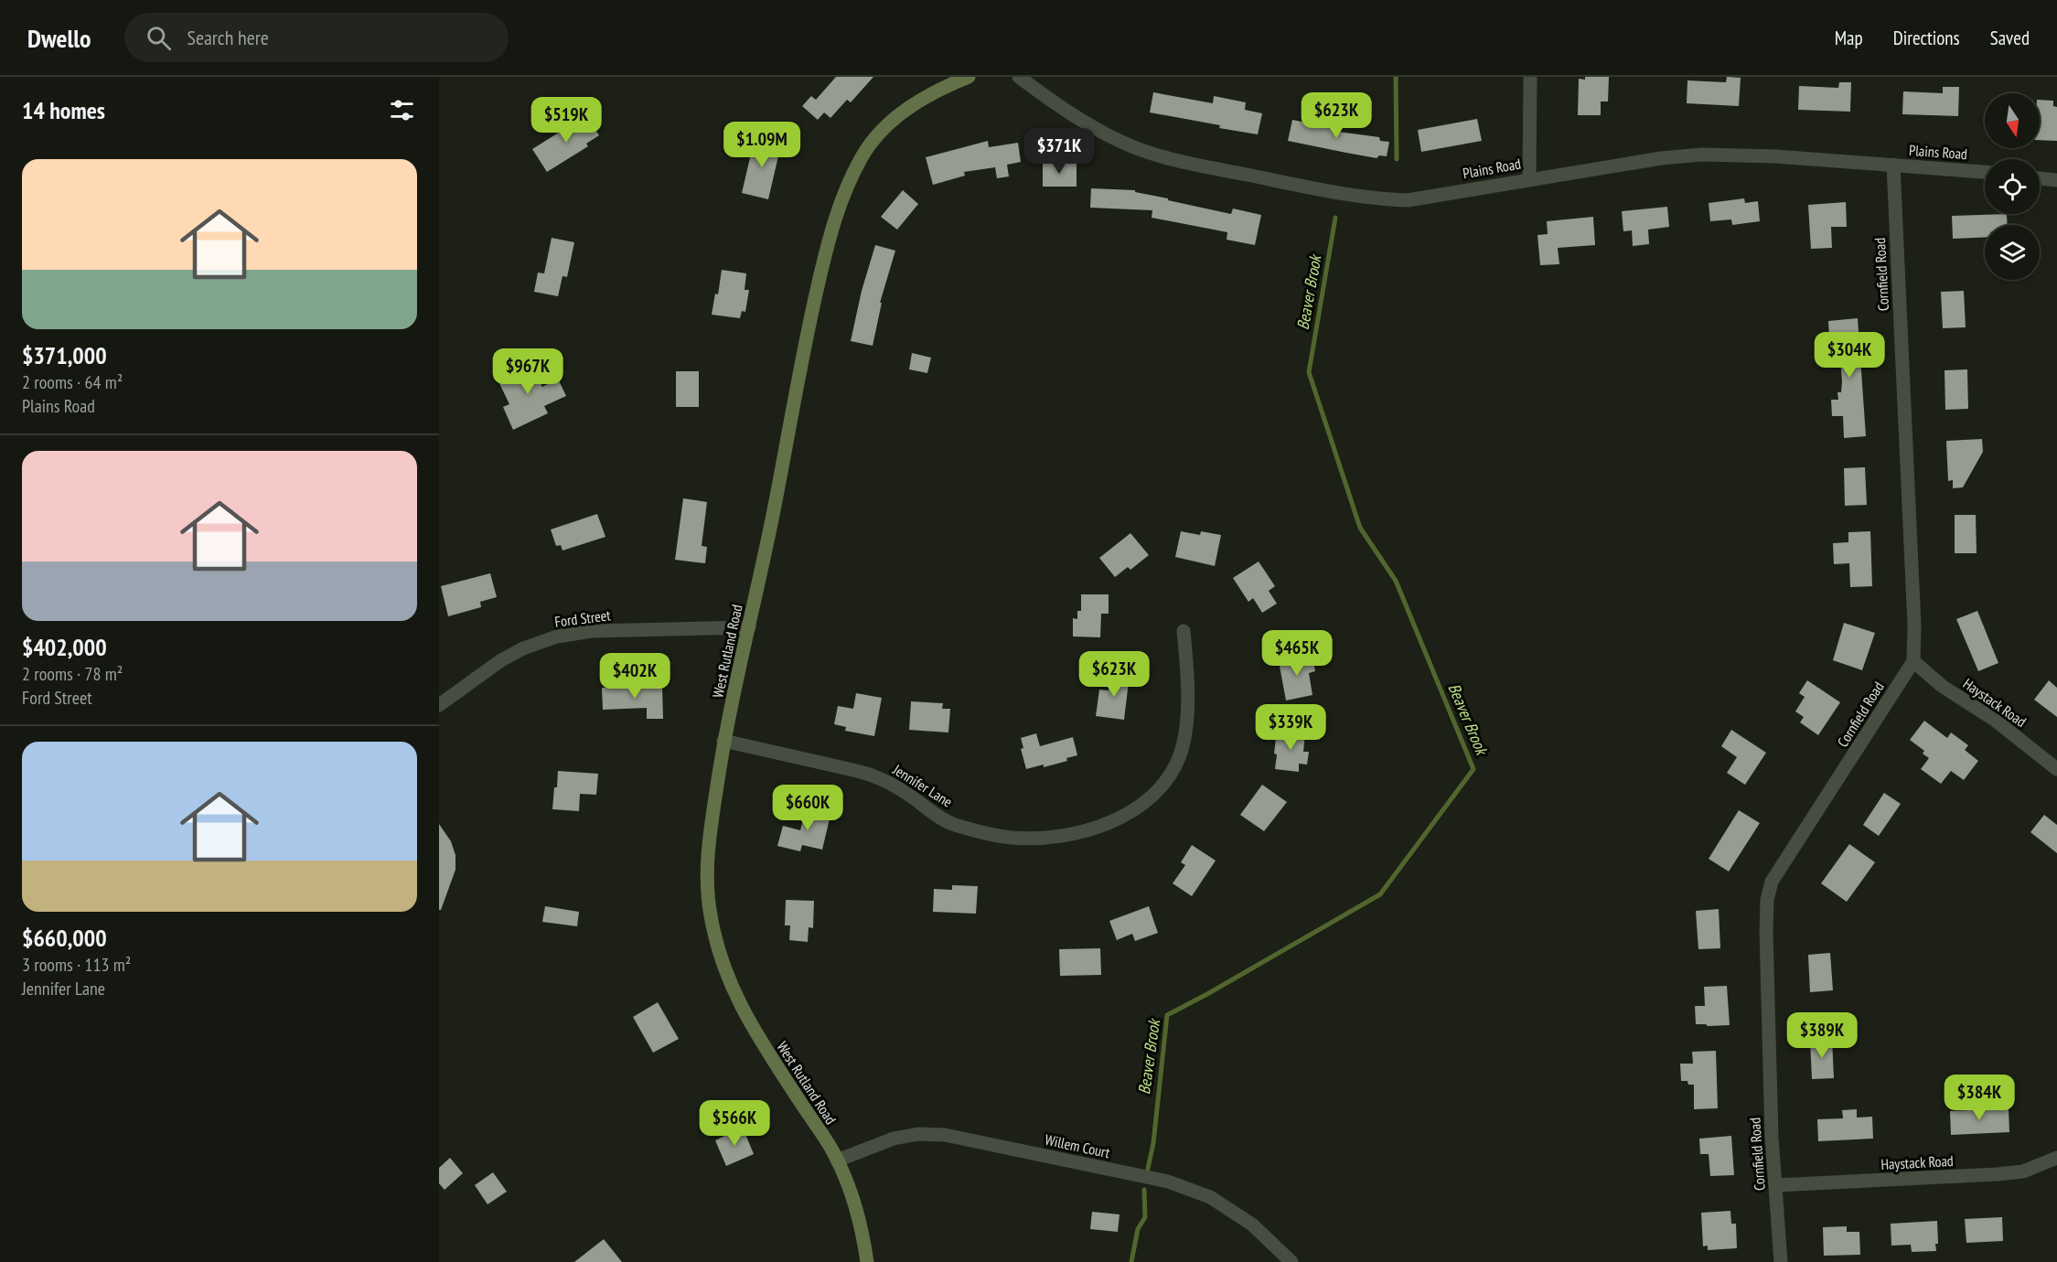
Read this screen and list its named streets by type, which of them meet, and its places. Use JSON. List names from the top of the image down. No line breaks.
{"streets":{"main road":["West Rutland Road"],"street":["Plains Road","Cornfield Road","Ford Street","Haystack Road","Jennifer Lane","Willem Court"]},"crossings":[["Plains Road","Cornfield Road"],["Cornfield Road","Haystack Road"],["Ford Street","West Rutland Road"],["West Rutland Road","Jennifer Lane"],["West Rutland Road","Willem Court"]],"water":["Beaver Brook"],"north":"bottom","page":{"header":"Dwello","search":"Search here","nav":["Map","Directions","Saved"],"heading":"14 homes","price":["$623K","$519K","$1.09M","$371K","$304K","$967K","$465K","$623K","$402K","$339K","$660K","$389K","$384K","$566K"],"list":[{"name":"$371,000","note":"2 rooms · 64 m² · Plains Road"},{"name":"$402,000","note":"2 rooms · 78 m² · Ford Street"},{"name":"$660,000","note":"3 rooms · 113 m² · Jennifer Lane"}]}}
